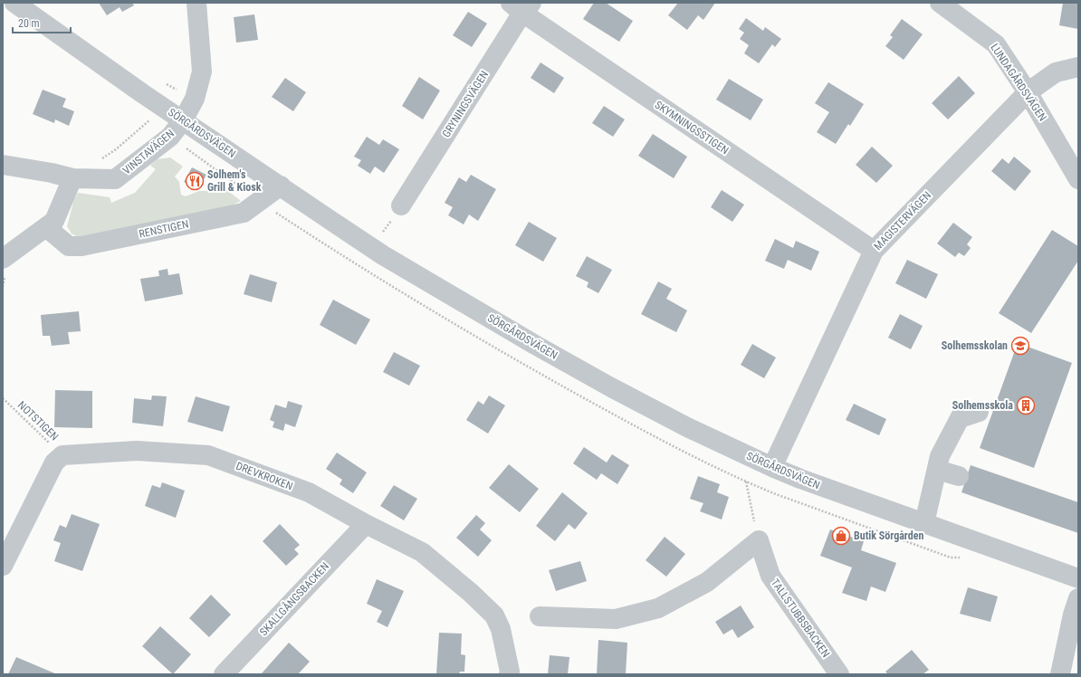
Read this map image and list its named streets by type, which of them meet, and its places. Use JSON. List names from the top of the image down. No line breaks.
{"streets":{"street":["LUNDAGÅRDSVÄGEN","GRYNINGSVÄGEN","SKYMNINGSSTIGEN","SÖRGÅRDSVÄGEN","VINSTAVÄGEN","MAGISTERVÄGEN","RENSTIGEN","DREVKROKEN","SKALLGÅNGSBACKEN","TALLSTUBBSBACKEN"],"path":["NOTSTIGEN"]},"crossings":[["LUNDAGÅRDSVÄGEN","MAGISTERVÄGEN"],["GRYNINGSVÄGEN","SKYMNINGSSTIGEN"],["SKYMNINGSSTIGEN","MAGISTERVÄGEN"],["SÖRGÅRDSVÄGEN","VINSTAVÄGEN"],["SÖRGÅRDSVÄGEN","MAGISTERVÄGEN"],["SÖRGÅRDSVÄGEN","RENSTIGEN"],["NOTSTIGEN","DREVKROKEN"],["DREVKROKEN","SKALLGÅNGSBACKEN"]],"places":{"restaurant":["Solhem's Grill & Kiosk"],"school or university":["Solhemsskolan"],"building":["Solhemsskola"],"shop":["Butik Sörgården"]},"scale_bar":"20 m"}
